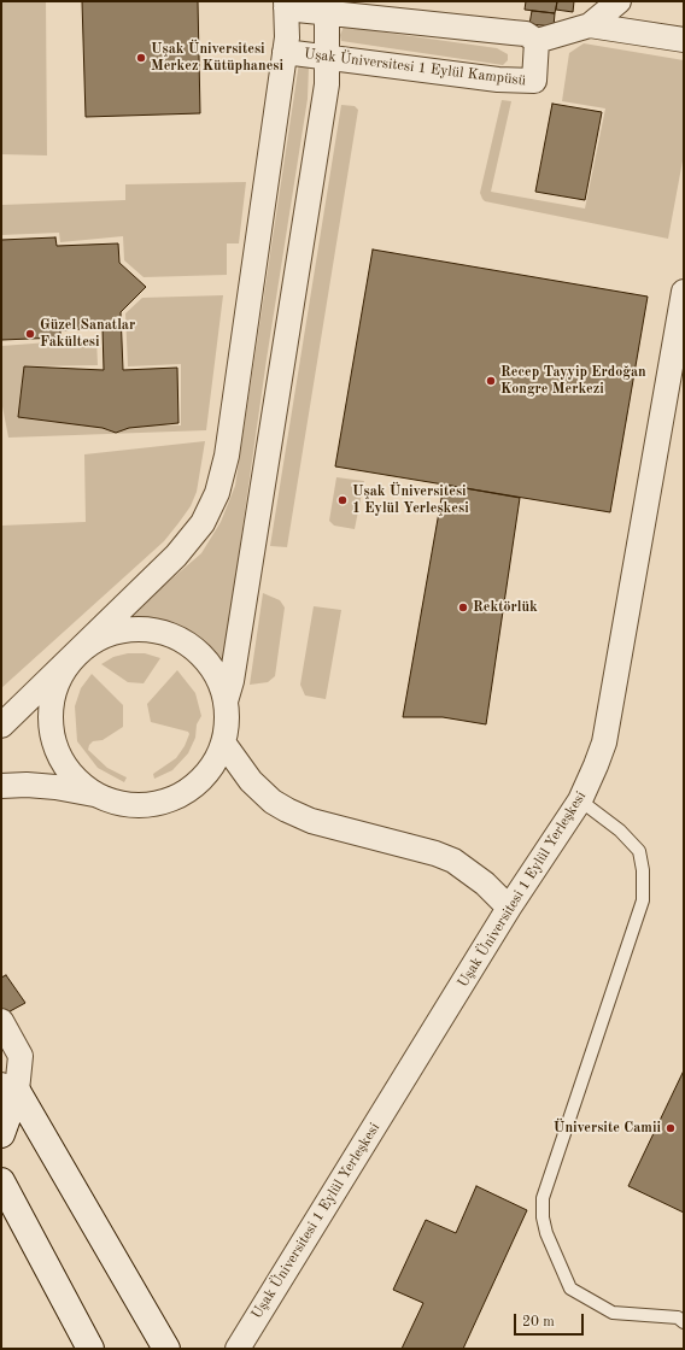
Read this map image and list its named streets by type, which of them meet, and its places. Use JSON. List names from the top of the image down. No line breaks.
{"streets":{"street":["Uşak Üniversitesi 1 Eylül Kampüsü","Uşak Üniversitesi 1 Eylül Yerleşkesi"]},"places":["Uşak Üniversitesi Merkez Kütüphanesi","Güzel Sanatlar Fakültesi","Recep Tayyip Erdoğan Kongre Merkezi","Uşak Üniversitesi 1 Eylül Yerleşkesi","Rektörlük","Üniversite Camii"],"scale_bar":"20 m"}
